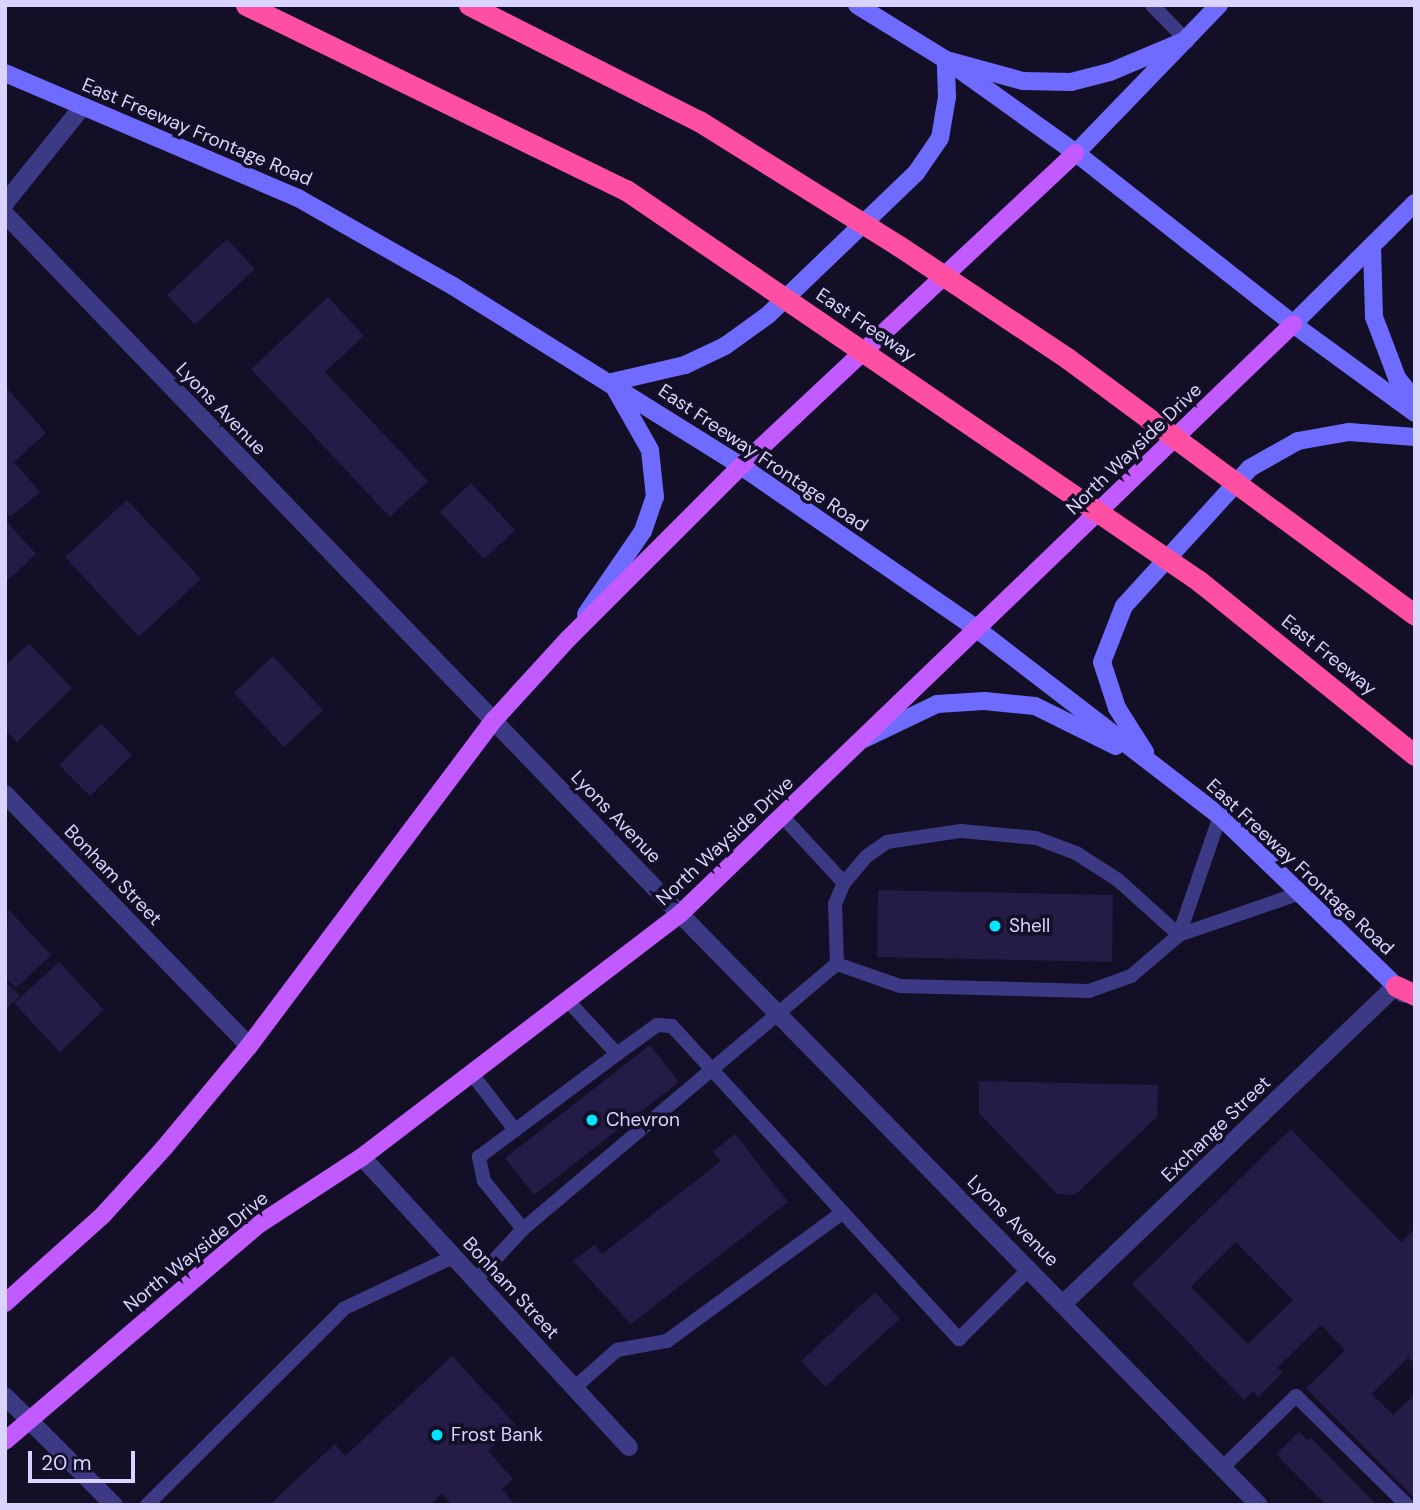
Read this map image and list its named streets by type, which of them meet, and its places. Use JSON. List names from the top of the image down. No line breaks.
{"streets":{"highway":["East Freeway"],"main road":["East Freeway Frontage Road","North Wayside Drive"],"street":["Lyons Avenue","Bonham Street","Exchange Street"]},"crossings":[["East Freeway Frontage Road","North Wayside Drive"],["East Freeway Frontage Road","Exchange Street"],["Lyons Avenue","North Wayside Drive"],["Lyons Avenue","Exchange Street"],["North Wayside Drive","Bonham Street"]],"places":["Shell","Chevron","Frost Bank"],"scale_bar":"20 m"}
